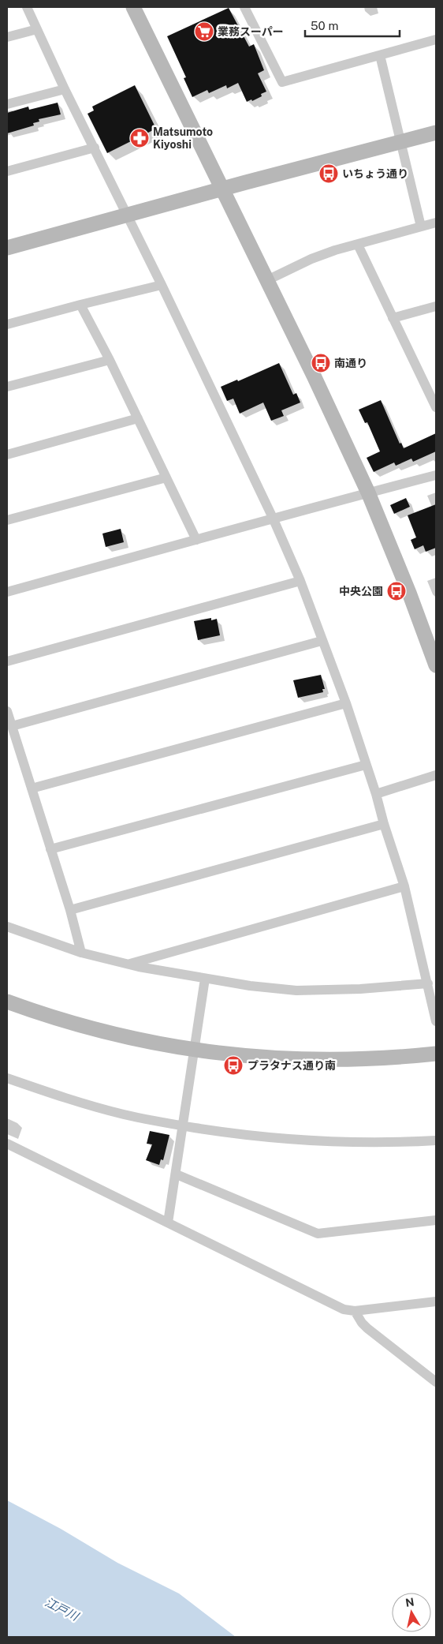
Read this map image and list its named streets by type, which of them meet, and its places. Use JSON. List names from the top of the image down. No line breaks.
{"water":["江戸川"],"places":{"supermarket":["業務スーパー"],"pharmacy":["Matsumoto Kiyoshi"],"bus stop":["いちょう通り","南通り","中央公園","プラタナス通り南"]},"scale_bar":"50 m","north":"top"}
